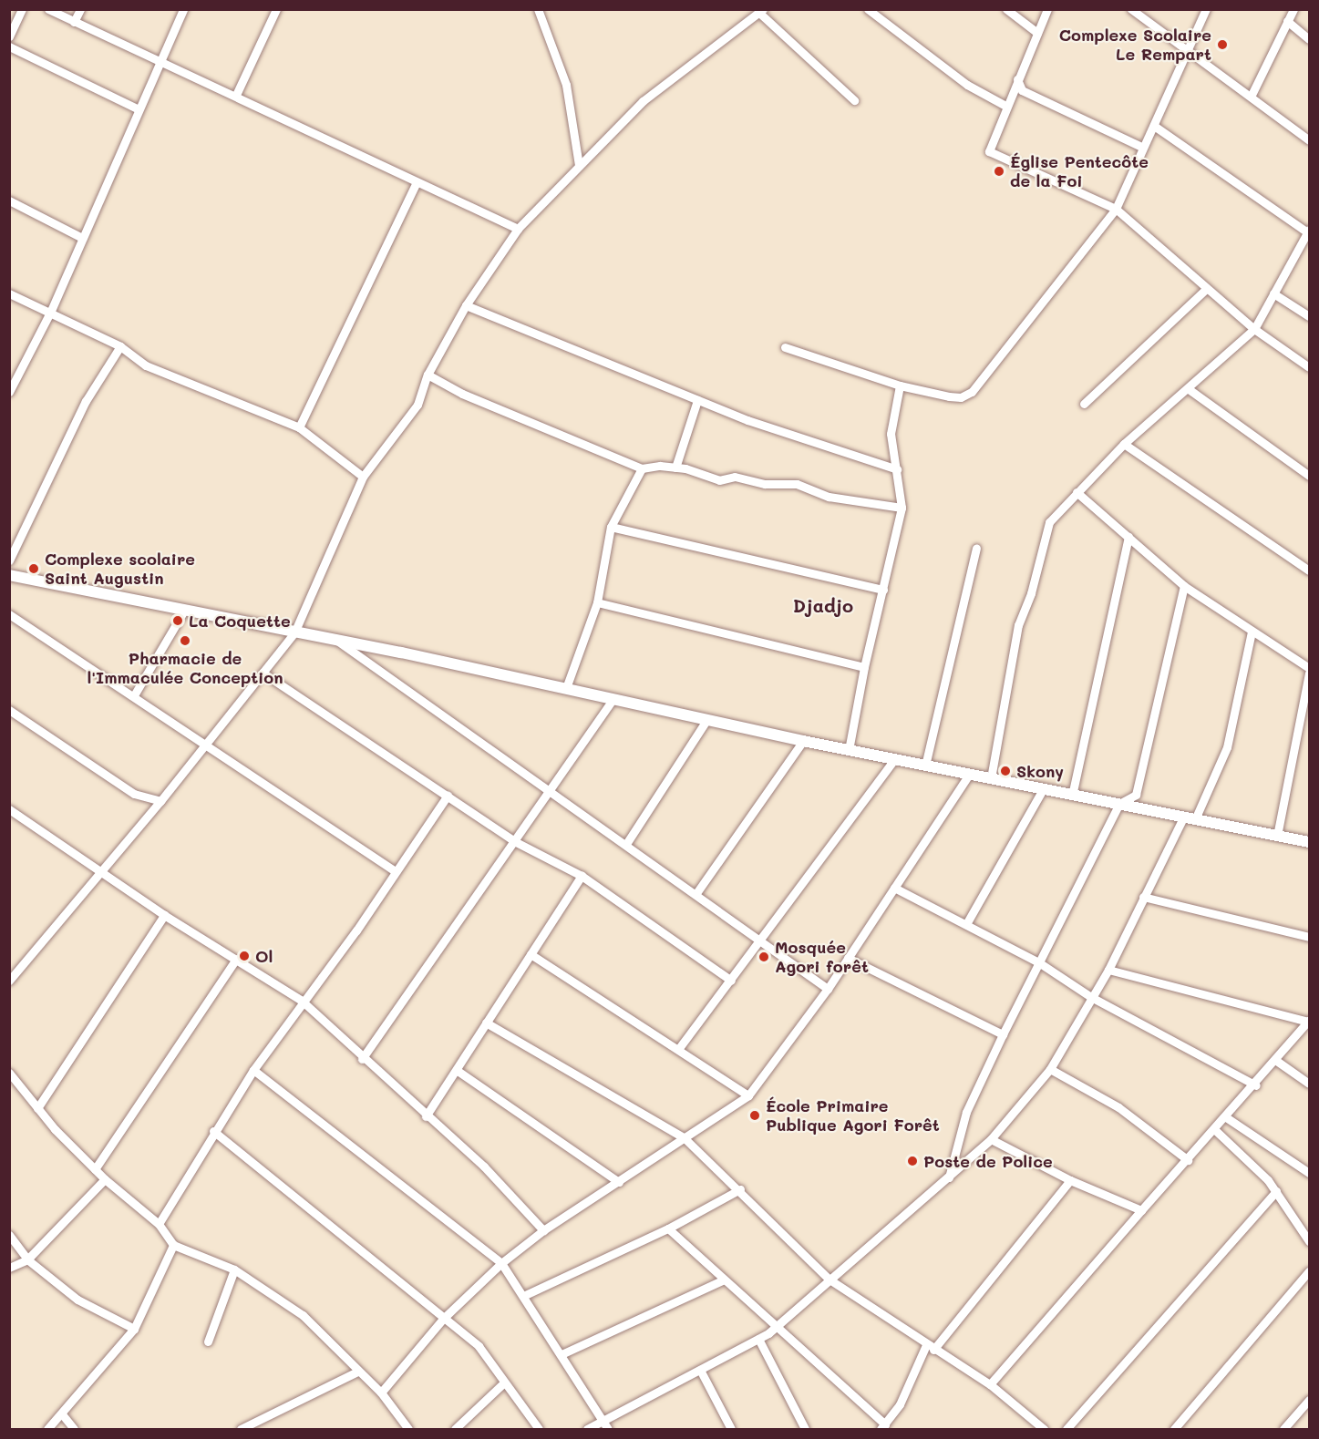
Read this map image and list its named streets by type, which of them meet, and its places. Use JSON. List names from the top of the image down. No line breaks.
{"districts":["Djadjo"],"places":["Complexe Scolaire Le Rempart","Église Pentecôte de la Foi","Complexe scolaire Saint Augustin","La Coquette","Pharmacie de l'Immaculée Conception","Skony","Ol","Mosquée Agori forêt","École Primaire Publique Agori Forêt","Poste de Police"]}
